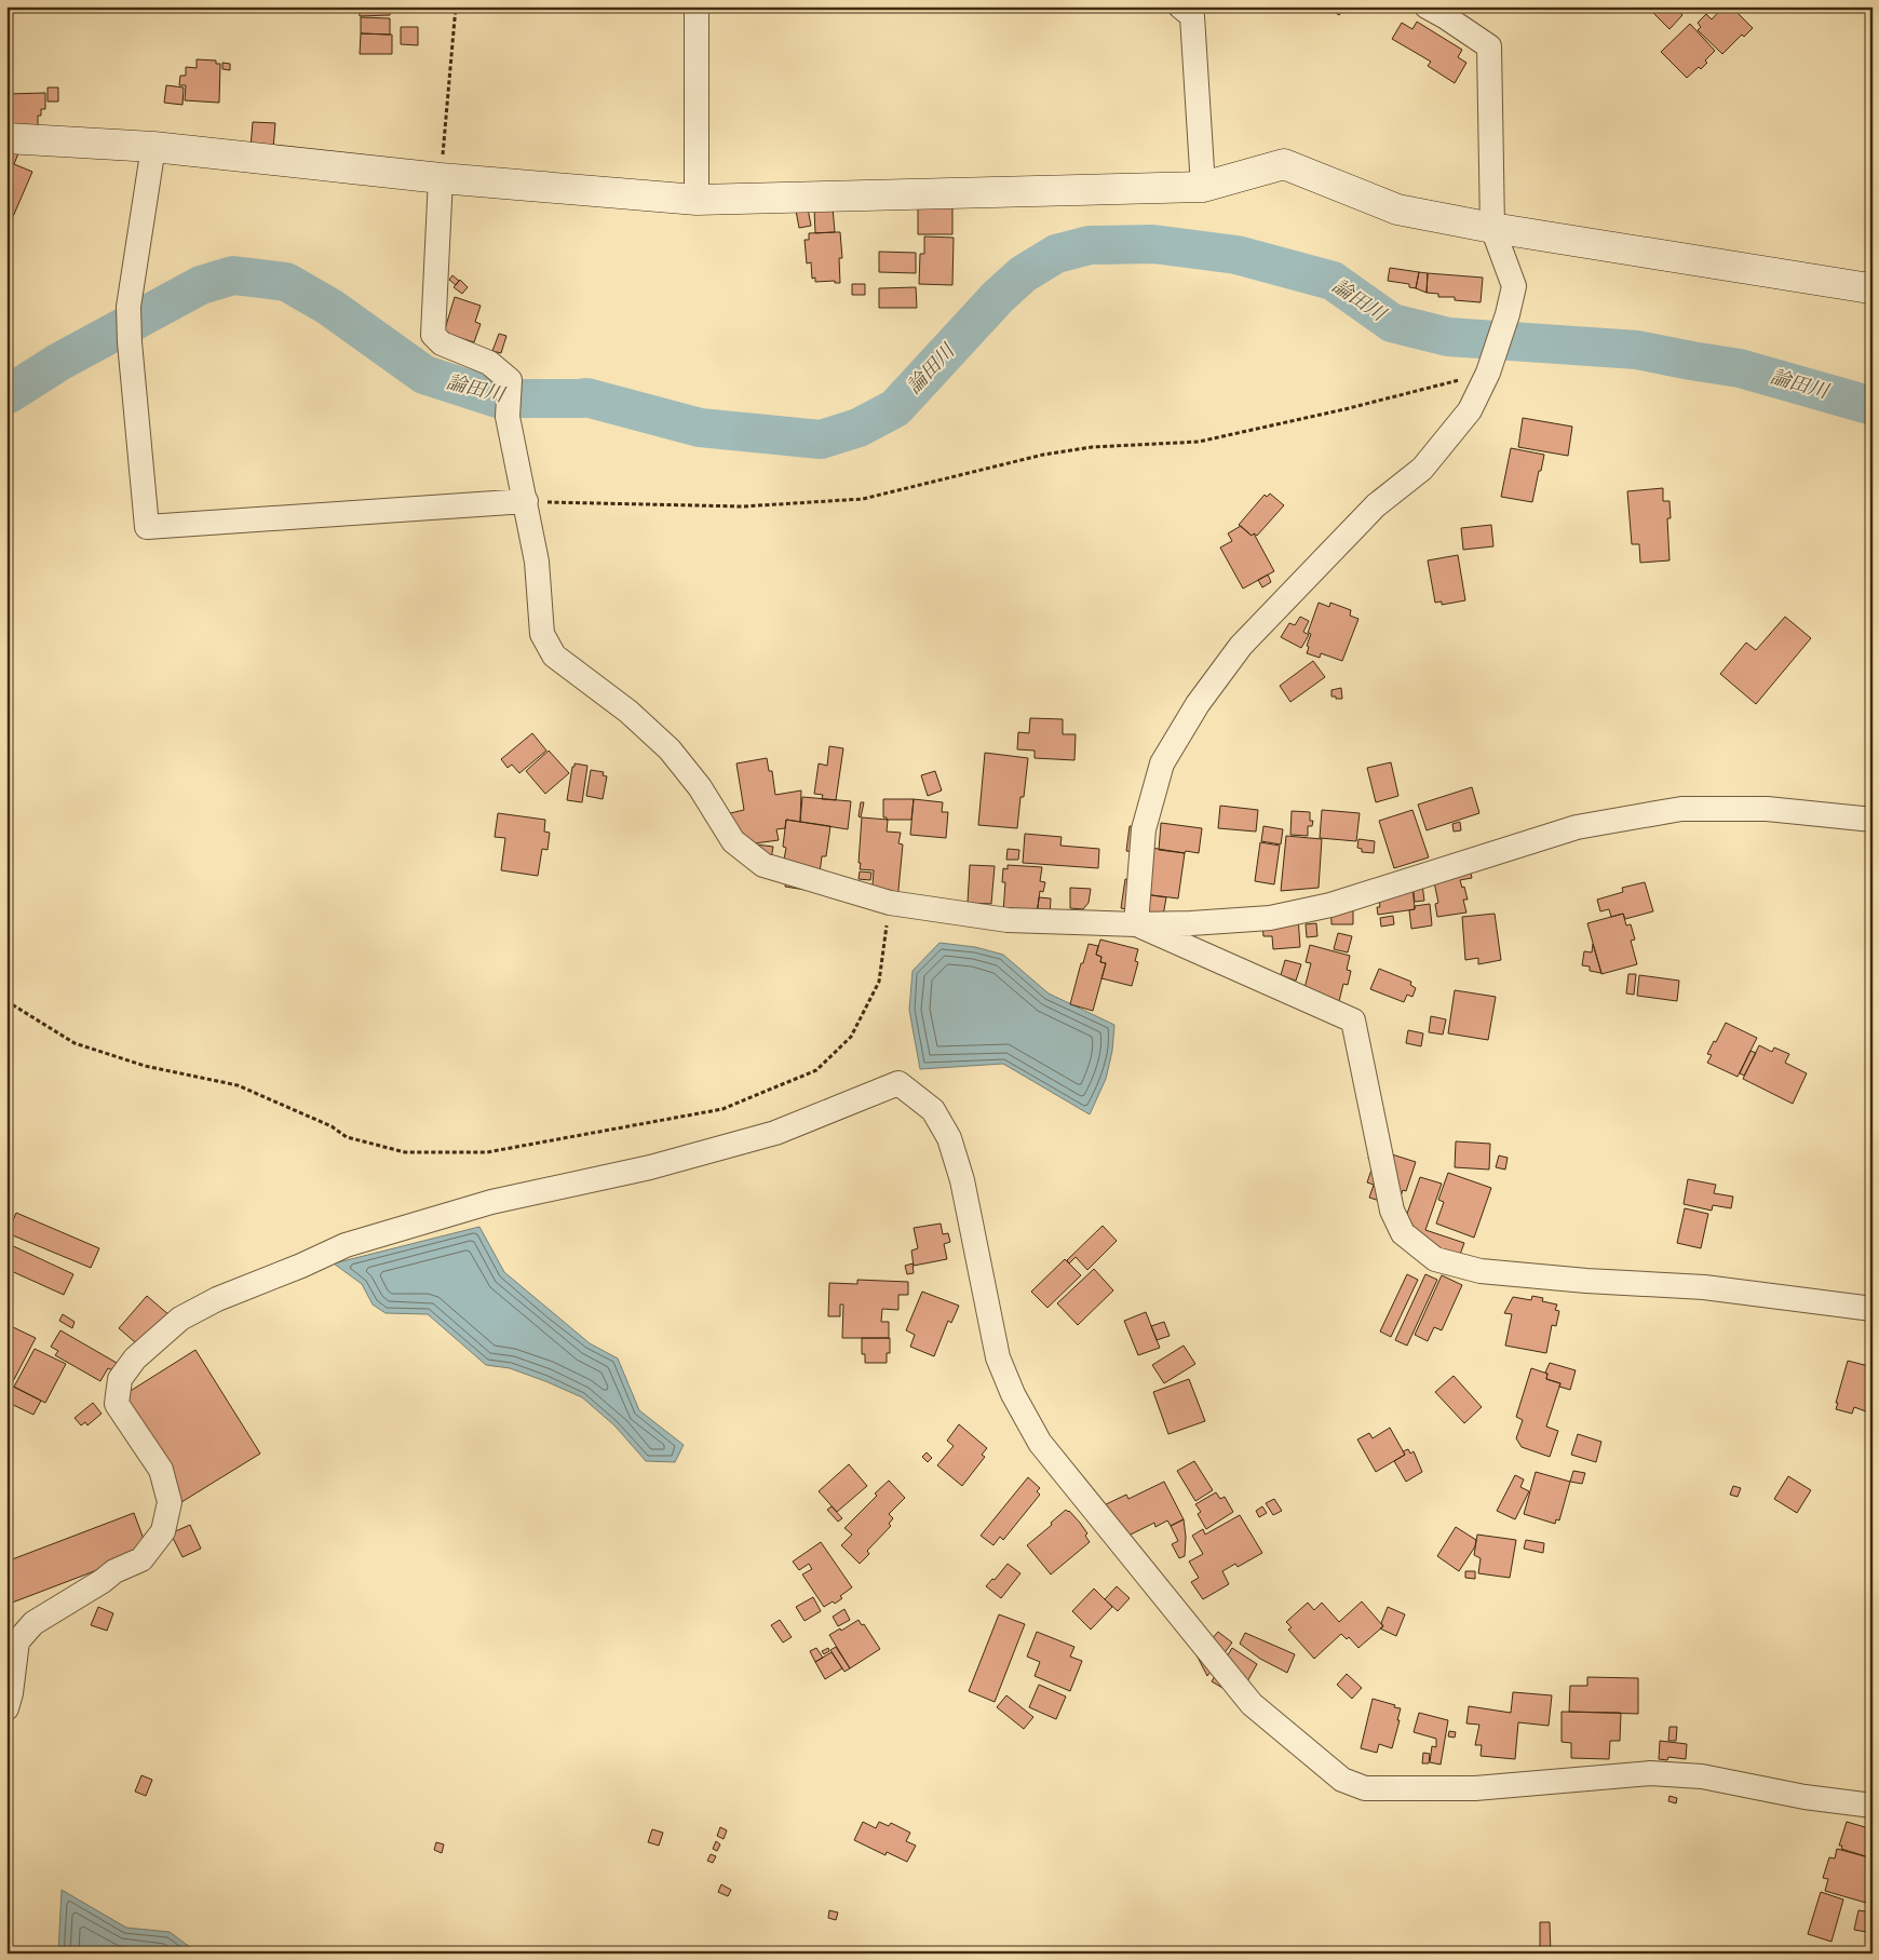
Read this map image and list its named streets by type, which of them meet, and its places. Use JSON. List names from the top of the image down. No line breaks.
{"water":["論田川"]}
